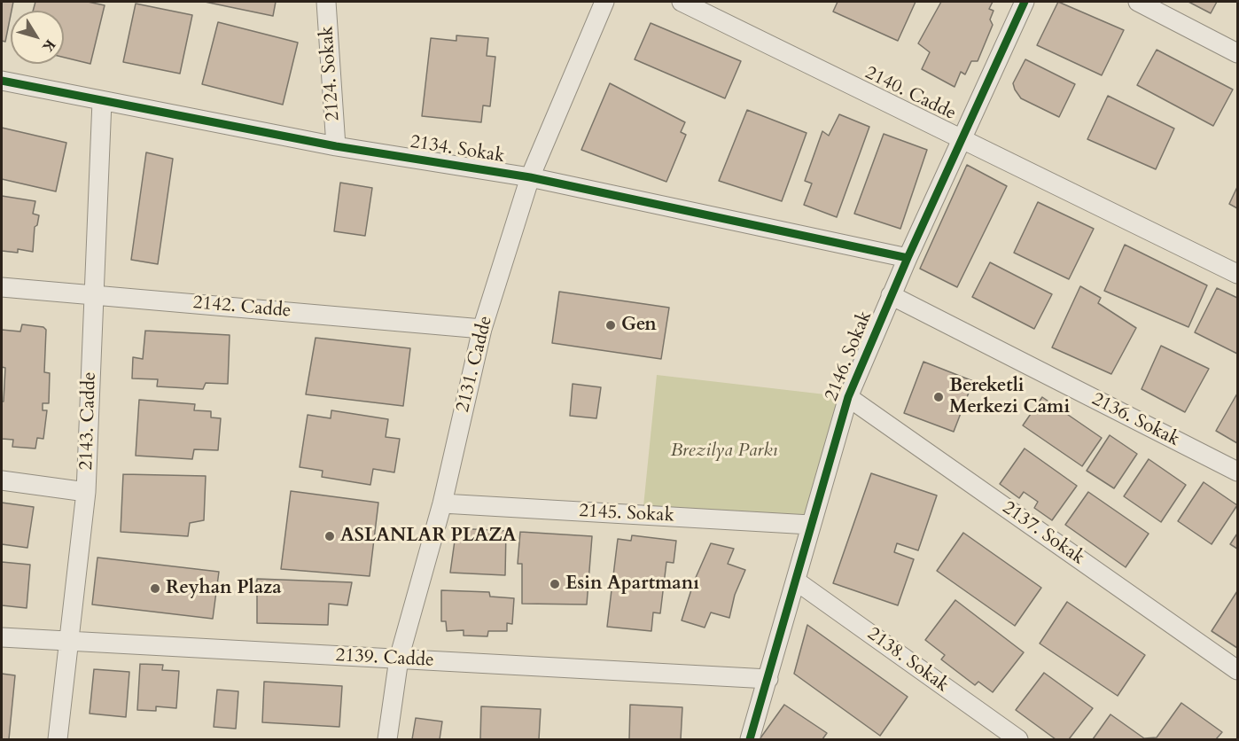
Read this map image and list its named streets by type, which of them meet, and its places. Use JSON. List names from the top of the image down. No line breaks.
{"streets":{"street":["2124. Sokak","2140. Cadde","2134. Sokak","2142. Cadde","2146. Sokak","2131. Cadde","2136. Sokak","2143. Cadde","2145. Sokak","2137. Sokak","2139. Cadde","2138. Sokak"]},"crossings":[["2124. Sokak","2134. Sokak"],["2140. Cadde","2146. Sokak"],["2134. Sokak","2146. Sokak"],["2134. Sokak","2131. Cadde"],["2134. Sokak","2143. Cadde"],["2142. Cadde","2131. Cadde"],["2142. Cadde","2143. Cadde"],["2146. Sokak","2136. Sokak"],["2146. Sokak","2145. Sokak"],["2146. Sokak","2137. Sokak"],["2146. Sokak","2139. Cadde"],["2146. Sokak","2138. Sokak"],["2131. Cadde","2145. Sokak"],["2131. Cadde","2139. Cadde"],["2143. Cadde","2139. Cadde"]],"parks":["Brezilya Parkı"],"places":["Gen","Bereketli Merkezi Cami","ASLANLAR PLAZA","Esin Apartmanı","Reyhan Plaza"],"north":"bottom right"}
